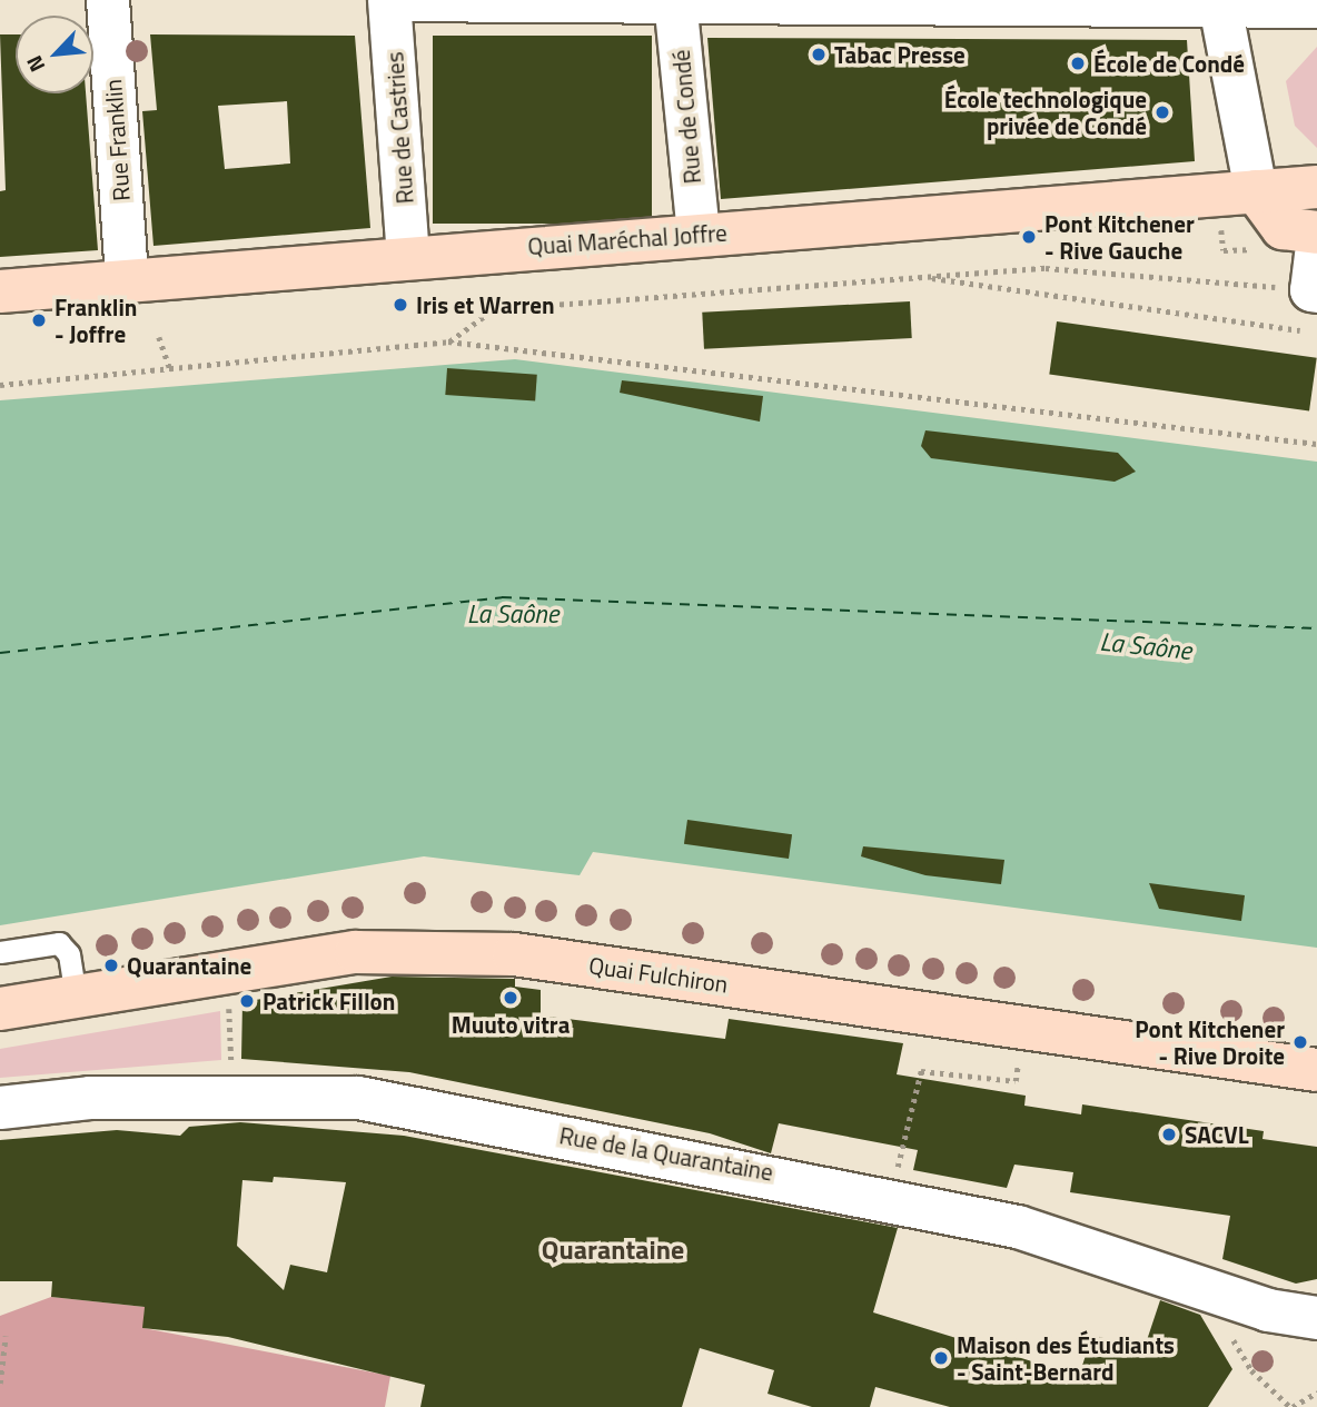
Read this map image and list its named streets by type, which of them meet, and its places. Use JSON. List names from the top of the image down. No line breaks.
{"streets":{"main road":["Quai Maréchal Joffre","Quai Fulchiron"],"street":["Rue de Condé","Rue de Castries","Rue Franklin","Rue de la Quarantaine"]},"crossings":[["Rue de Condé","Quai Maréchal Joffre"],["Rue de Castries","Quai Maréchal Joffre"],["Rue Franklin","Quai Maréchal Joffre"]],"districts":["Quarantaine"],"water":["La Saône"],"places":["Tabac Presse","École de Condé","École technologique privée de Condé","Pont Kitchener - Rive Gauche","Iris et Warren","Franklin - Joffre","Quarantaine","Muuto vitra","Patrick Fillon","Pont Kitchener - Rive Droite","SACVL","Maison des Étudiants - Saint-Bernard"],"north":"bottom left"}
